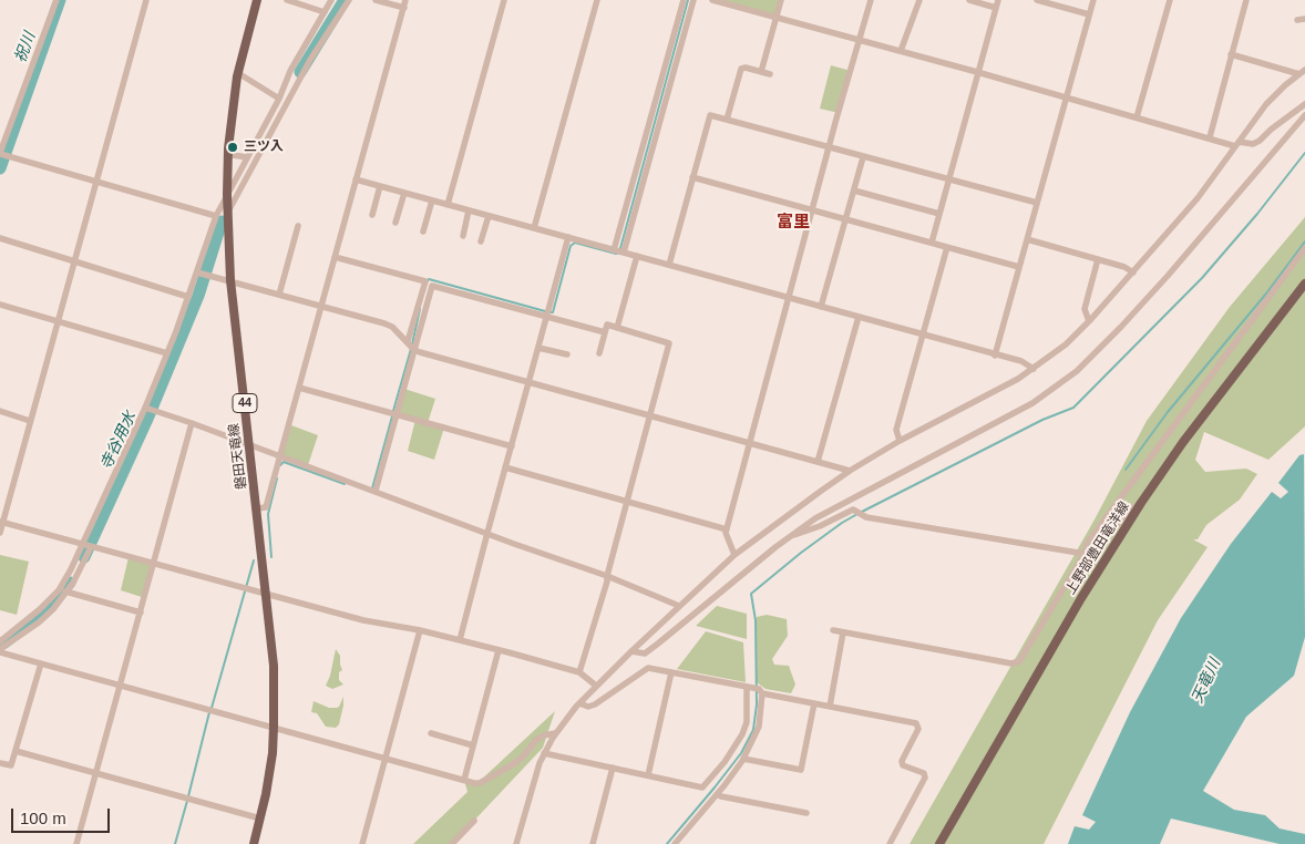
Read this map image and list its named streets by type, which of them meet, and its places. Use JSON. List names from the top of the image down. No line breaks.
{"streets":{"main road":["44","磐田天竜線","上野部豊田竜洋線"]},"districts":["富里"],"water":["祝川","寺谷用水","天竜川"],"places":["三ツ入"],"scale_bar":"100 m"}
